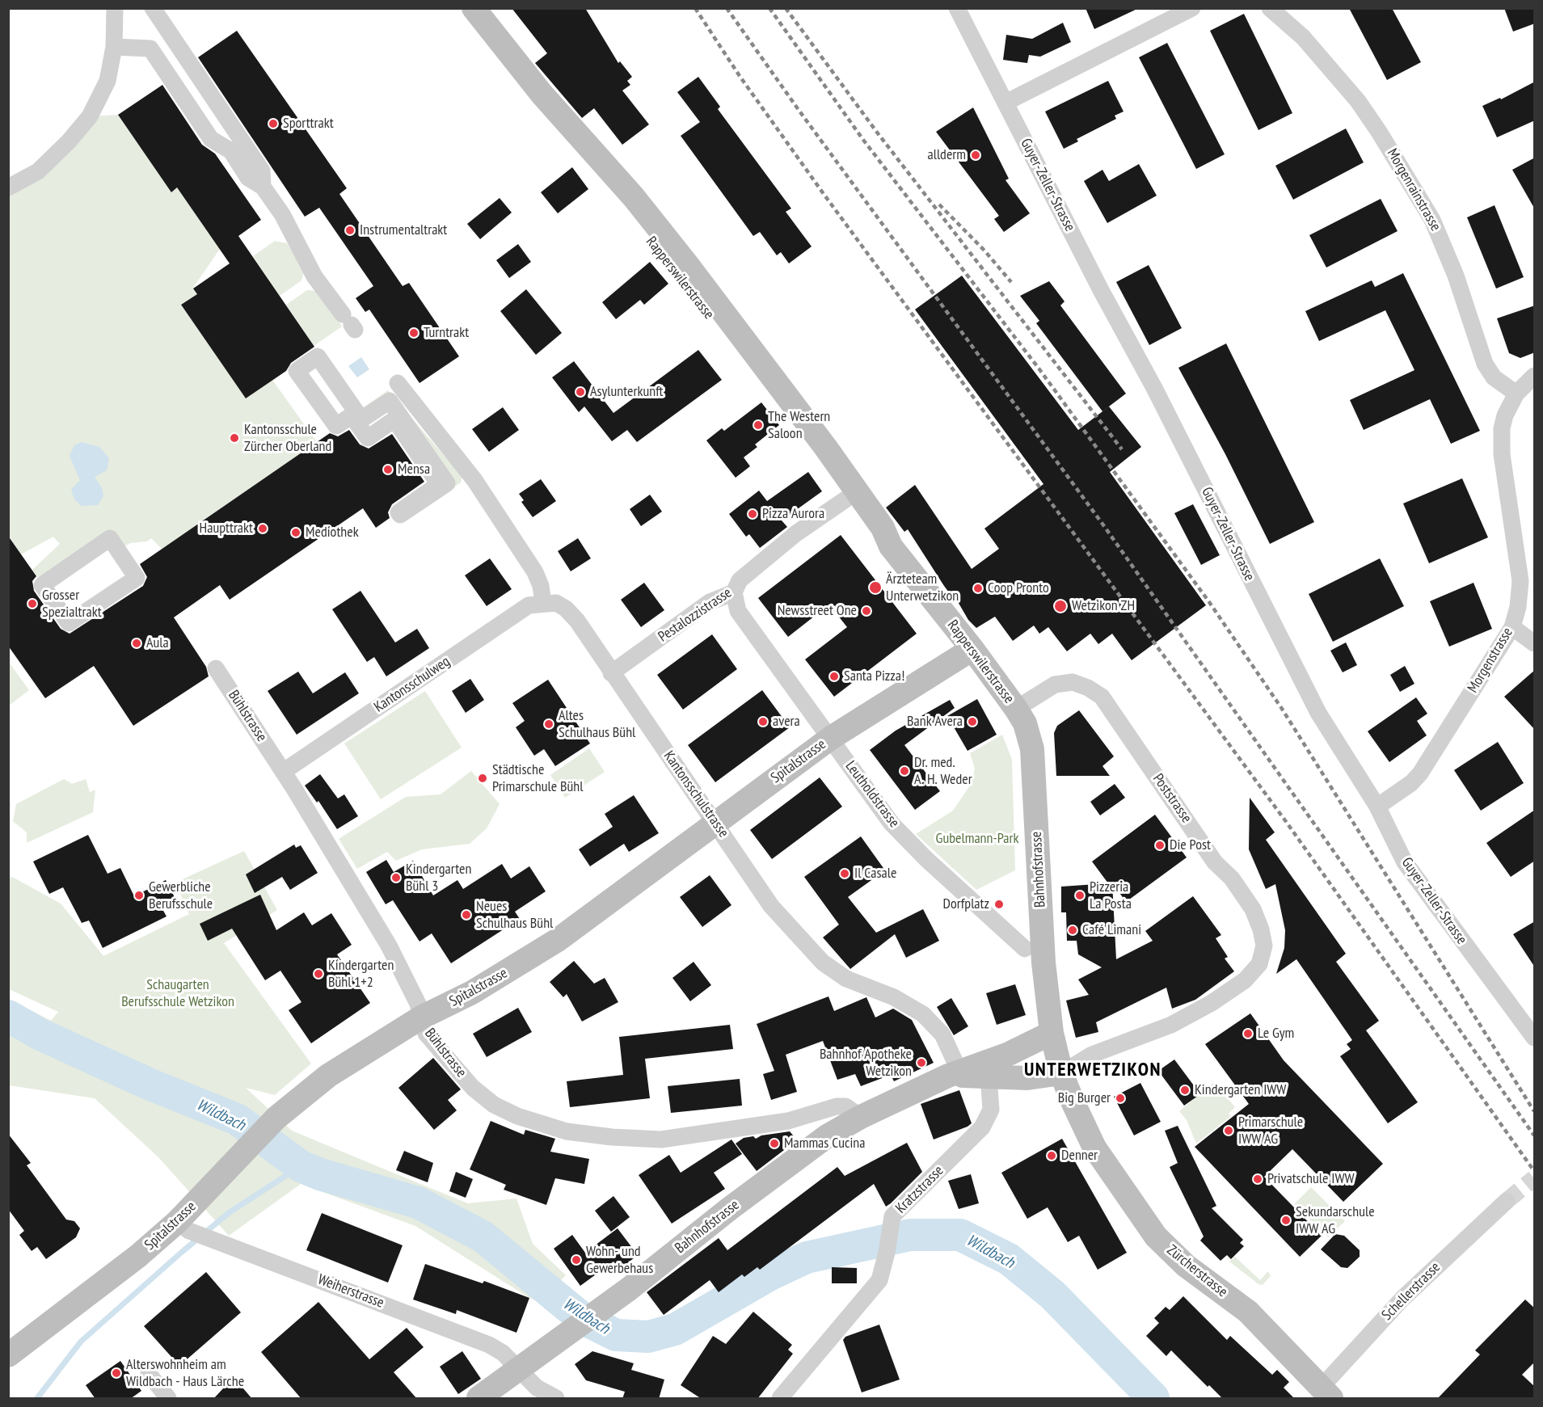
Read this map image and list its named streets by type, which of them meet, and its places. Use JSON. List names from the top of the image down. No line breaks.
{"streets":{"main road":["Rapperswilerstrasse","Spitalstrasse","Bahnhofstrasse","Zürcherstrasse"],"street":["Guyer-Zeller-Strasse","Morgenrainstrasse","Pestalozzistrasse","Morgenstrasse","Kantonsschulweg","Bühlstrasse","Kantonsschulstrasse","Leutholdstrasse","Poststrasse","Kratzstrasse","Weiherstrasse","Schellerstrasse"]},"crossings":[["Guyer-Zeller-Strasse","Morgenstrasse"],["Morgenrainstrasse","Morgenstrasse"],["Rapperswilerstrasse","Pestalozzistrasse"],["Rapperswilerstrasse","Spitalstrasse"],["Rapperswilerstrasse","Poststrasse"],["Rapperswilerstrasse","Bahnhofstrasse"],["Pestalozzistrasse","Kantonsschulstrasse"],["Pestalozzistrasse","Leutholdstrasse"],["Kantonsschulweg","Bühlstrasse"],["Kantonsschulweg","Kantonsschulstrasse"],["Bühlstrasse","Spitalstrasse"],["Bühlstrasse","Bahnhofstrasse"],["Spitalstrasse","Kantonsschulstrasse"],["Spitalstrasse","Leutholdstrasse"],["Spitalstrasse","Weiherstrasse"],["Kantonsschulstrasse","Bahnhofstrasse"],["Poststrasse","Bahnhofstrasse"],["Poststrasse","Zürcherstrasse"],["Bahnhofstrasse","Kratzstrasse"],["Bahnhofstrasse","Zürcherstrasse"],["Bahnhofstrasse","Weiherstrasse"],["Zürcherstrasse","Schellerstrasse"]],"districts":["UNTERWETZIKON"],"water":["Wildbach"],"parks":["Gubelmann-Park","Schaugarten Berufsschule Wetzikon"],"places":["Sporttrakt","allderm","Instrumentaltrakt","Turntrakt","Asylunterkunft","The Western Saloon","Kantonsschule Zürcher Oberland","Mensa","Pizza Aurora","Haupttrakt","Mediothek","Ärzteteam Unterwetzikon","Coop Pronto","Grosser Spezialtrakt","Wetzikon ZH","Newsstreet One","Aula","Santa Pizza!","avera","Bank Avera","Altes Schulhaus Bühl","Dr. med. A. H. Weder","Städtische Primarschule Bühl","Die Post","Il Casale","Kindergarten Bühl 3","Gewerbliche Berufsschule","Pizzeria La Posta","Dorfplatz","Neues Schulhaus Bühl","Café Limani","Kindergarten Bühl 1+2","Le Gym","Bahnhof Apotheke Wetzikon","Kindergarten IWW","Big Burger","Primarschule IWW AG","Mammas Cucina","Denner","Privatschule IWW","Sekundarschule IWW AG","Wohn- und Gewerbehaus","Alterswohnheim am Wildbach - Haus Lärche"]}
